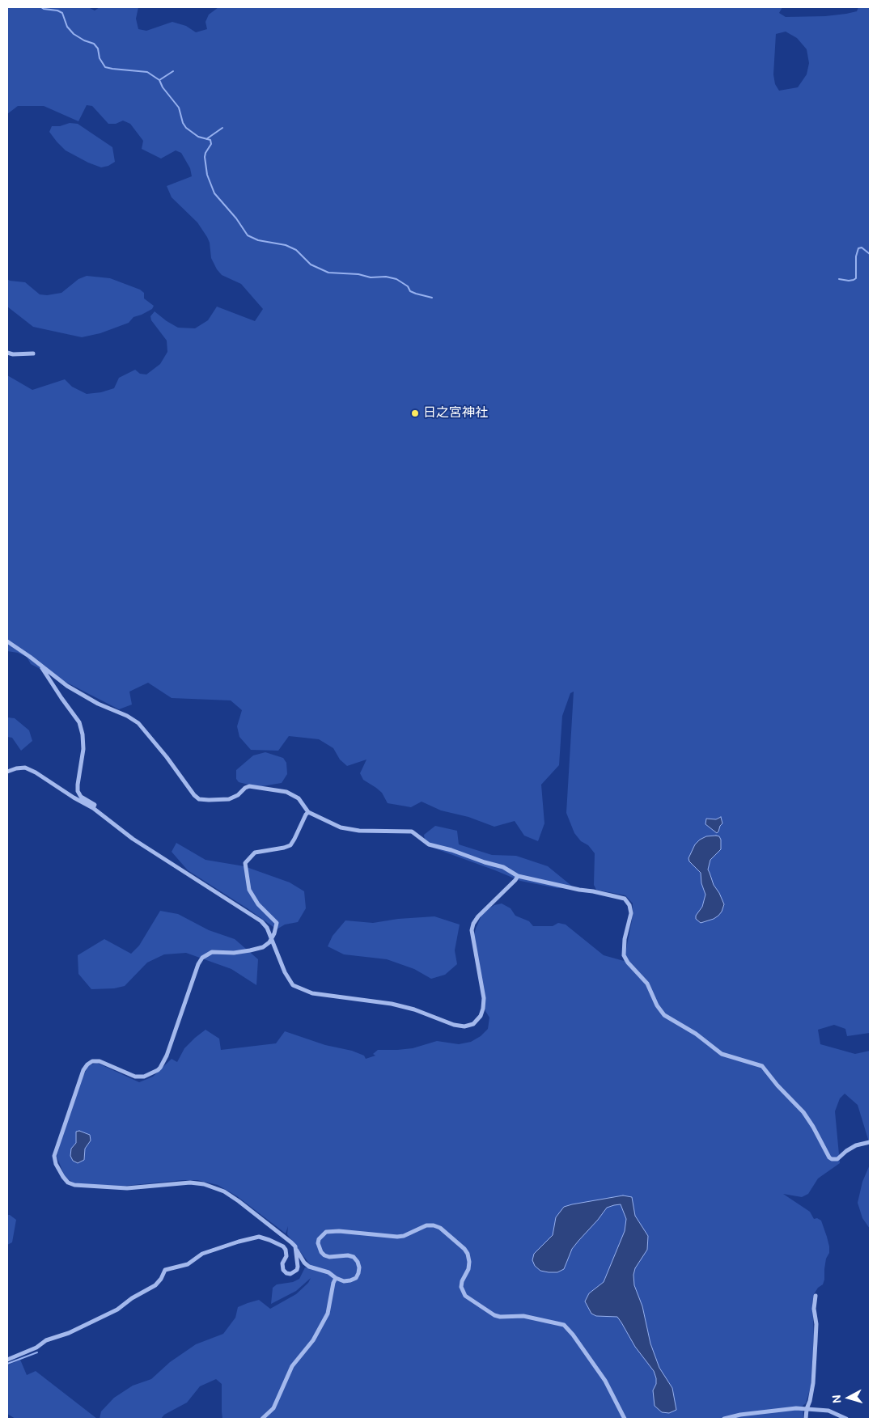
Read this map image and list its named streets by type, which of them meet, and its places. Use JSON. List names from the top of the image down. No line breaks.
{"places":["日之宮神社"],"north":"left"}
